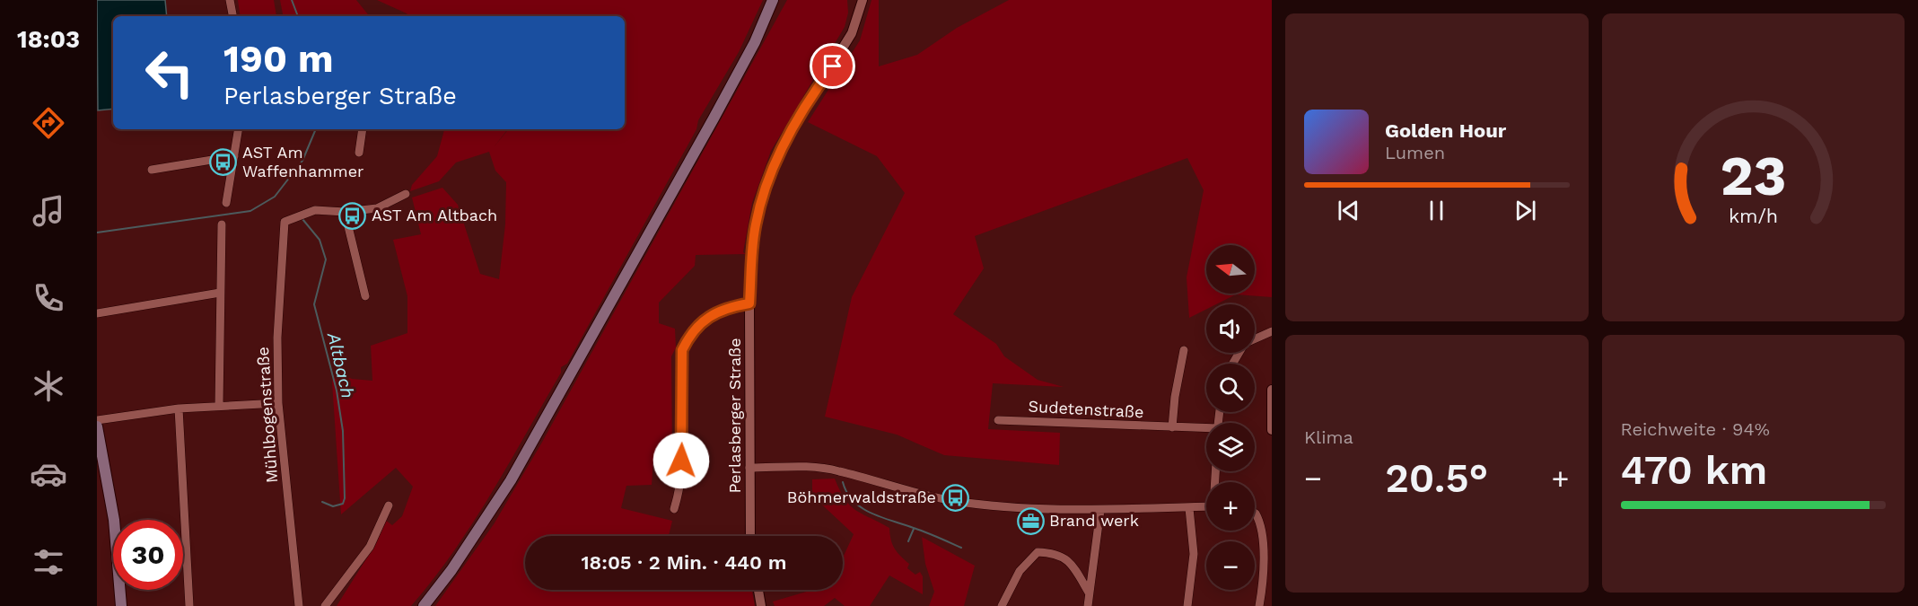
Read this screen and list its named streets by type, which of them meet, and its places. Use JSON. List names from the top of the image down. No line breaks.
{"streets":{"street":["Sudetenstraße","Mühlbogenstraße","Perlasberger Straße"]},"water":["Altbach"],"places":{"bus stop":["AST Am Waffenhammer","AST Am Altbach","Böhmerwaldstraße"],"office":["Brand werk"]},"north":"left","page":{"tabs":"18:03","turn":["190 m","Perlasberger Straße"],"song":["Golden Hour","Lumen"],"map_buttons":["+","−"],"tile":["Klima",["Reichweite · 94%","470 km"]],"heat":["−","20.5°","+"],"limit":"30","trip":"18:05 · 2 Min. · 440 m","gauge":["23","km/h"]}}
